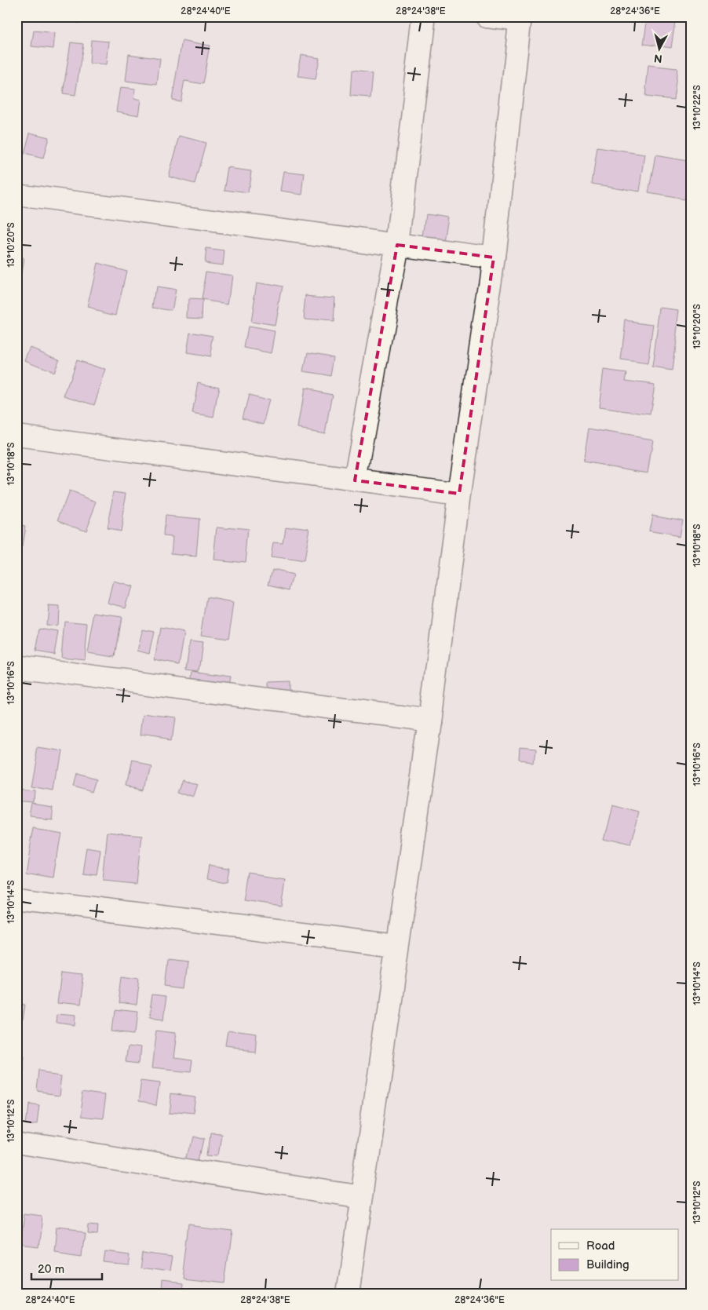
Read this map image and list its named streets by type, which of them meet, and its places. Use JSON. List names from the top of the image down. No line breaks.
{"legend":["Road","Building"],"scale_bar":"20 m","north":"bottom","coordinates":["28°24'40\"E","28°24'38\"E","28°24'36\"E","13°10'22\"S","13°10'20\"S","13°10'18\"S","13°10'16\"S","13°10'14\"S","13°10'12\"S"]}
